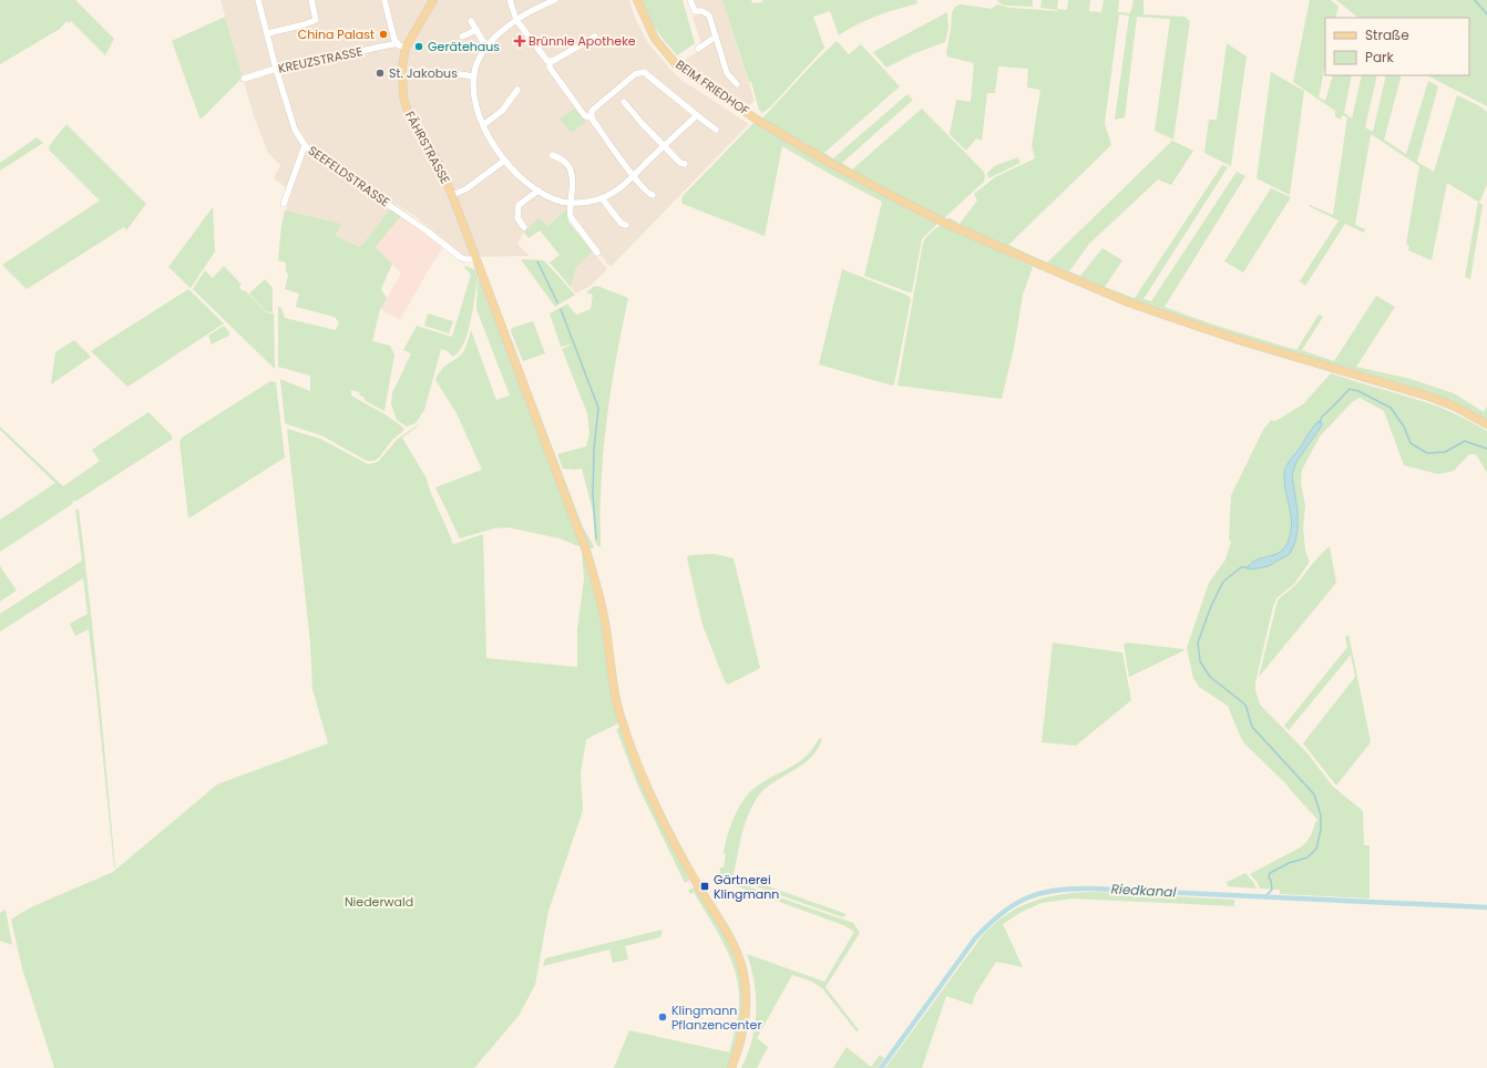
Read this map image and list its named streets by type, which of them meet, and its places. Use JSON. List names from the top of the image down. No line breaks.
{"streets":{"main road":["BEIM FRIEDHOF","FÄHRSTRASSE"],"street":["KREUZSTRASSE","SEEFELDSTRASSE"]},"crossings":[["KREUZSTRASSE","SEEFELDSTRASSE"],["FÄHRSTRASSE","SEEFELDSTRASSE"]],"water":["Riedkanal"],"parks":["Niederwald"],"places":{"other":["China Palast","Gerätehaus","St. Jakobus","Klingmann Pflanzencenter"],"health":["Brünnle Apotheke"],"transit":["Gärtnerei Klingmann"]},"legend":["Straße","Park"]}
